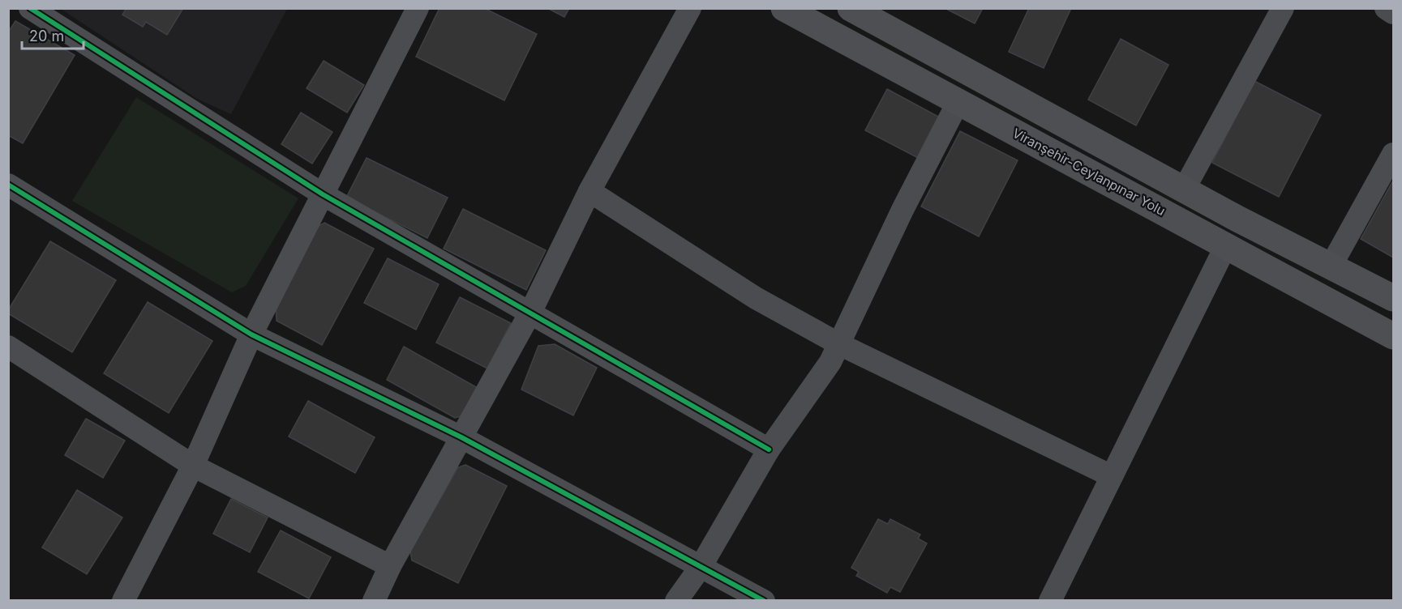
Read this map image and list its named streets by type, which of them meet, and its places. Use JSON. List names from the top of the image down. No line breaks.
{"streets":{"main road":["Viranşehir-Ceylanpınar Yolu"]},"scale_bar":"20 m"}
